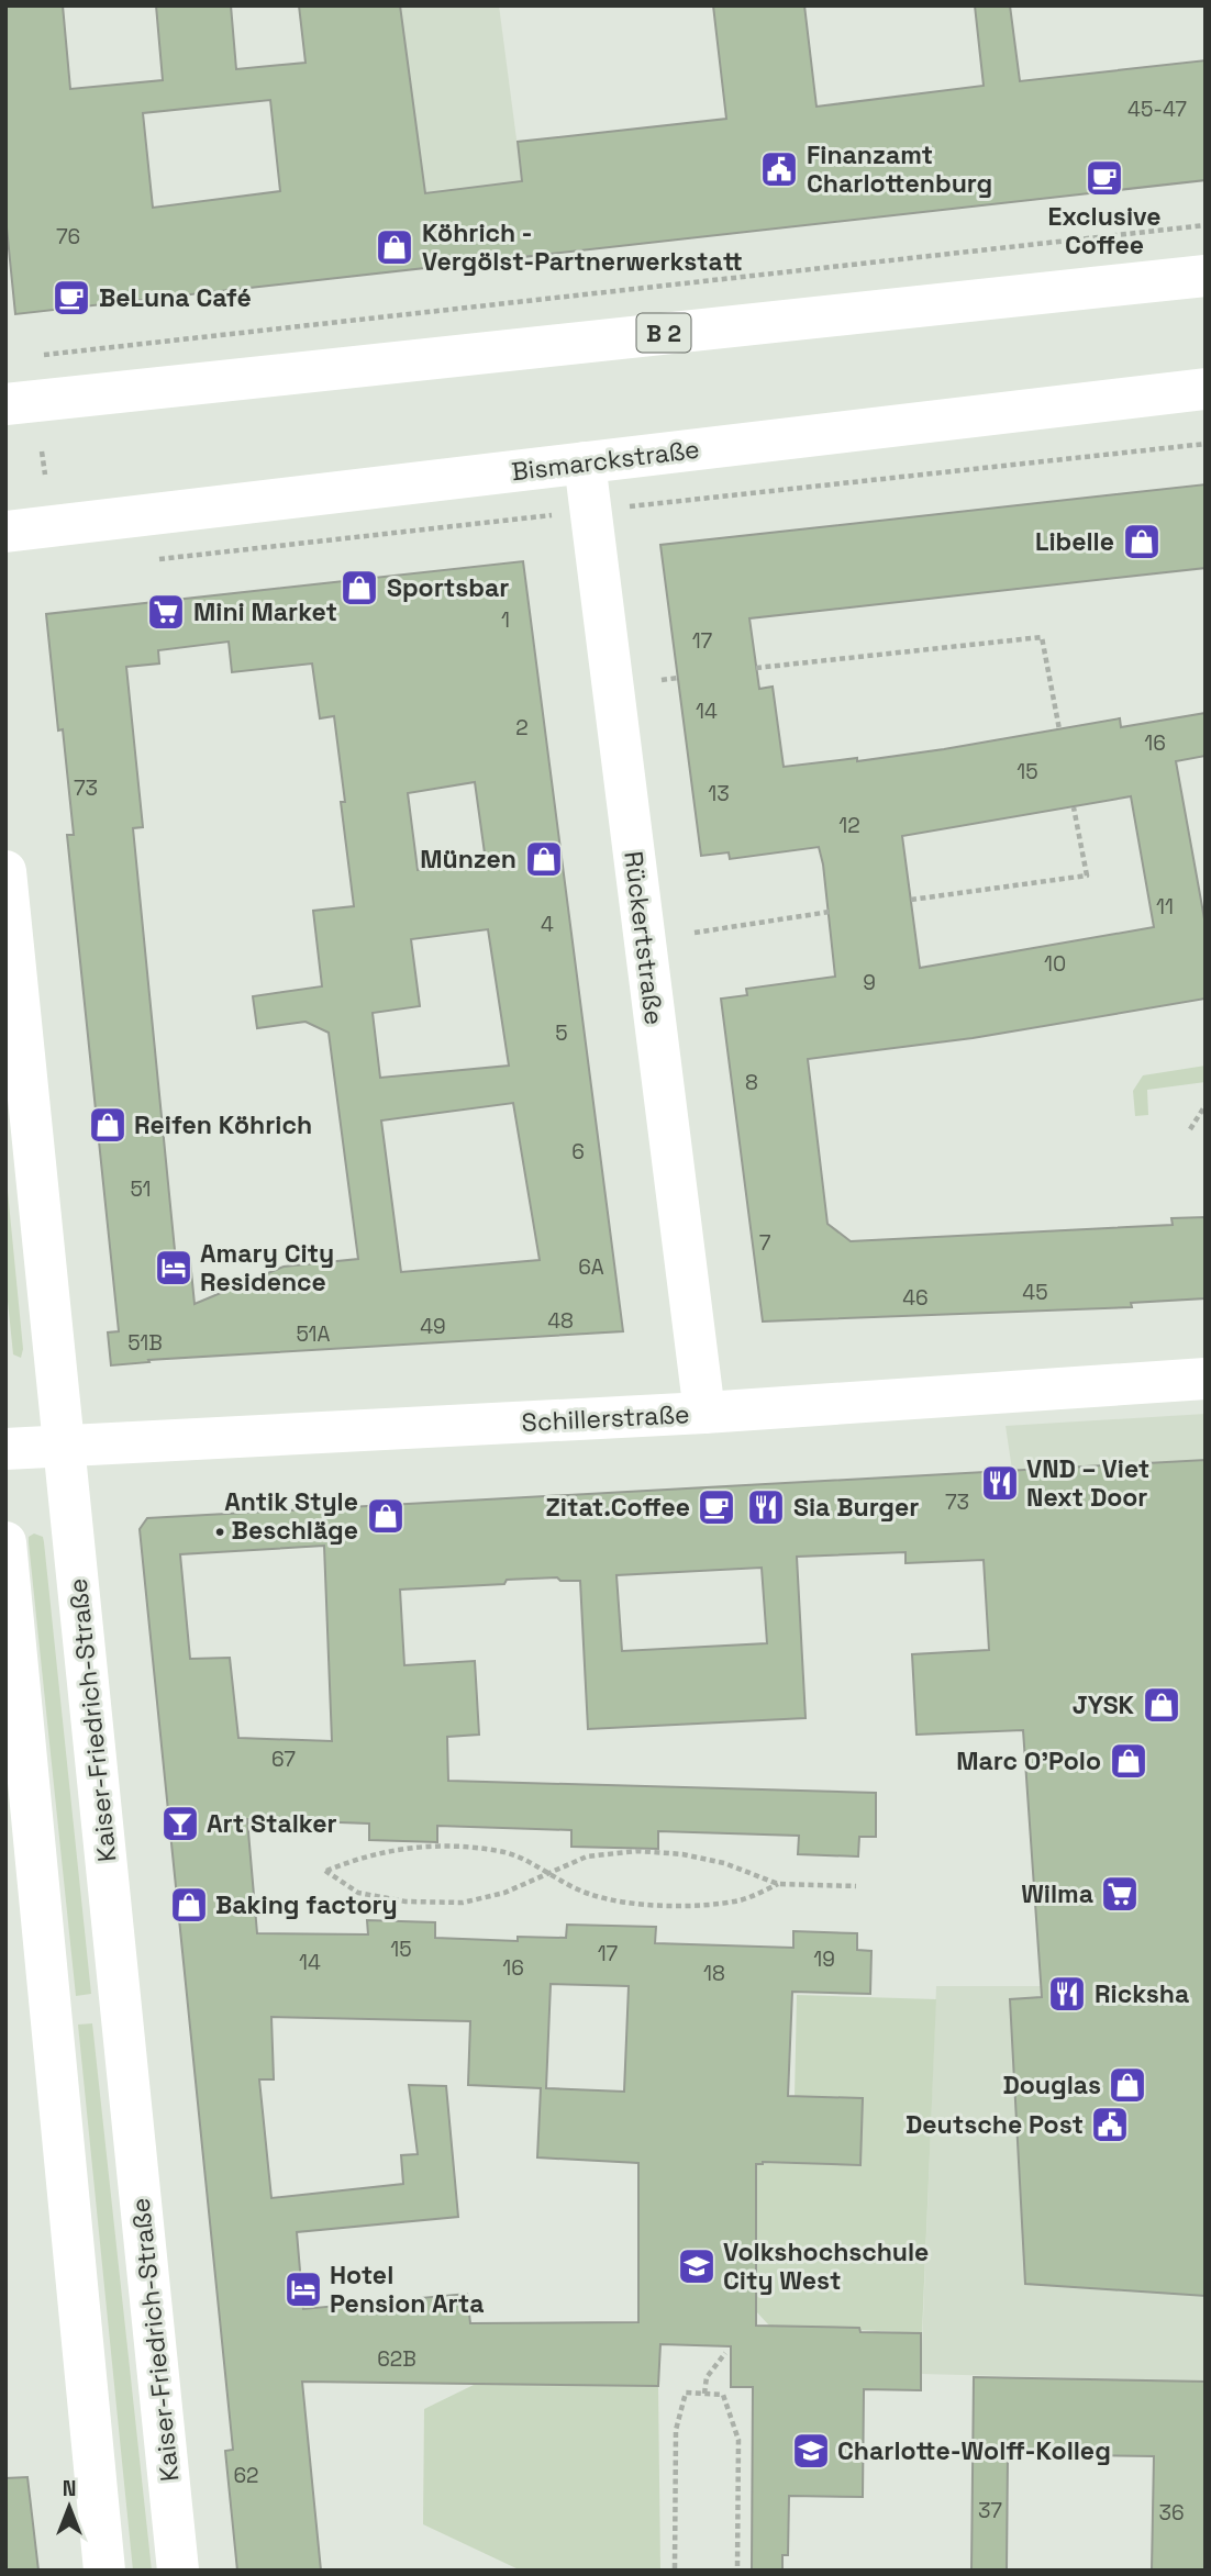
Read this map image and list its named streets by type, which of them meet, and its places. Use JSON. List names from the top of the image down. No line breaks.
{"streets":{"main road":["B 2","Bismarckstraße","Rückertstraße","Schillerstraße","Kaiser-Friedrich-Straße"]},"crossings":[["Bismarckstraße","Rückertstraße"],["Rückertstraße","Schillerstraße"],["Schillerstraße","Kaiser-Friedrich-Straße"]],"places":{"public building":["Finanzamt Charlottenburg","Deutsche Post"],"cafe":["Exclusive Coffee","BeLuna Café","Zitat.Coffee"],"shop":["Köhrich - Vergölst-Partnerwerkstatt","Libelle","Sportsbar","Münzen","Reifen Köhrich","Antik Style • Beschläge","JYSK","Marc O'Polo","Baking factory","Douglas"],"supermarket":["Mini Market","Wilma"],"hotel":["Amary City Residence","Hotel Pension Arta"],"restaurant":["VND – Viet Next Door","Sia Burger","Ricksha"],"bar":["Art Stalker"],"school or university":["Volkshochschule City West","Charlotte-Wolff-Kolleg"]},"house_numbers":["45-47","76","1","17","14","2","16","15","73","13","12","11","4","10","9","5","8","6","51","7","6A","45","46","48","49","51A","51B","73","67","15","17","19","14","16","18","62B","62","37","36"],"north":"top"}
